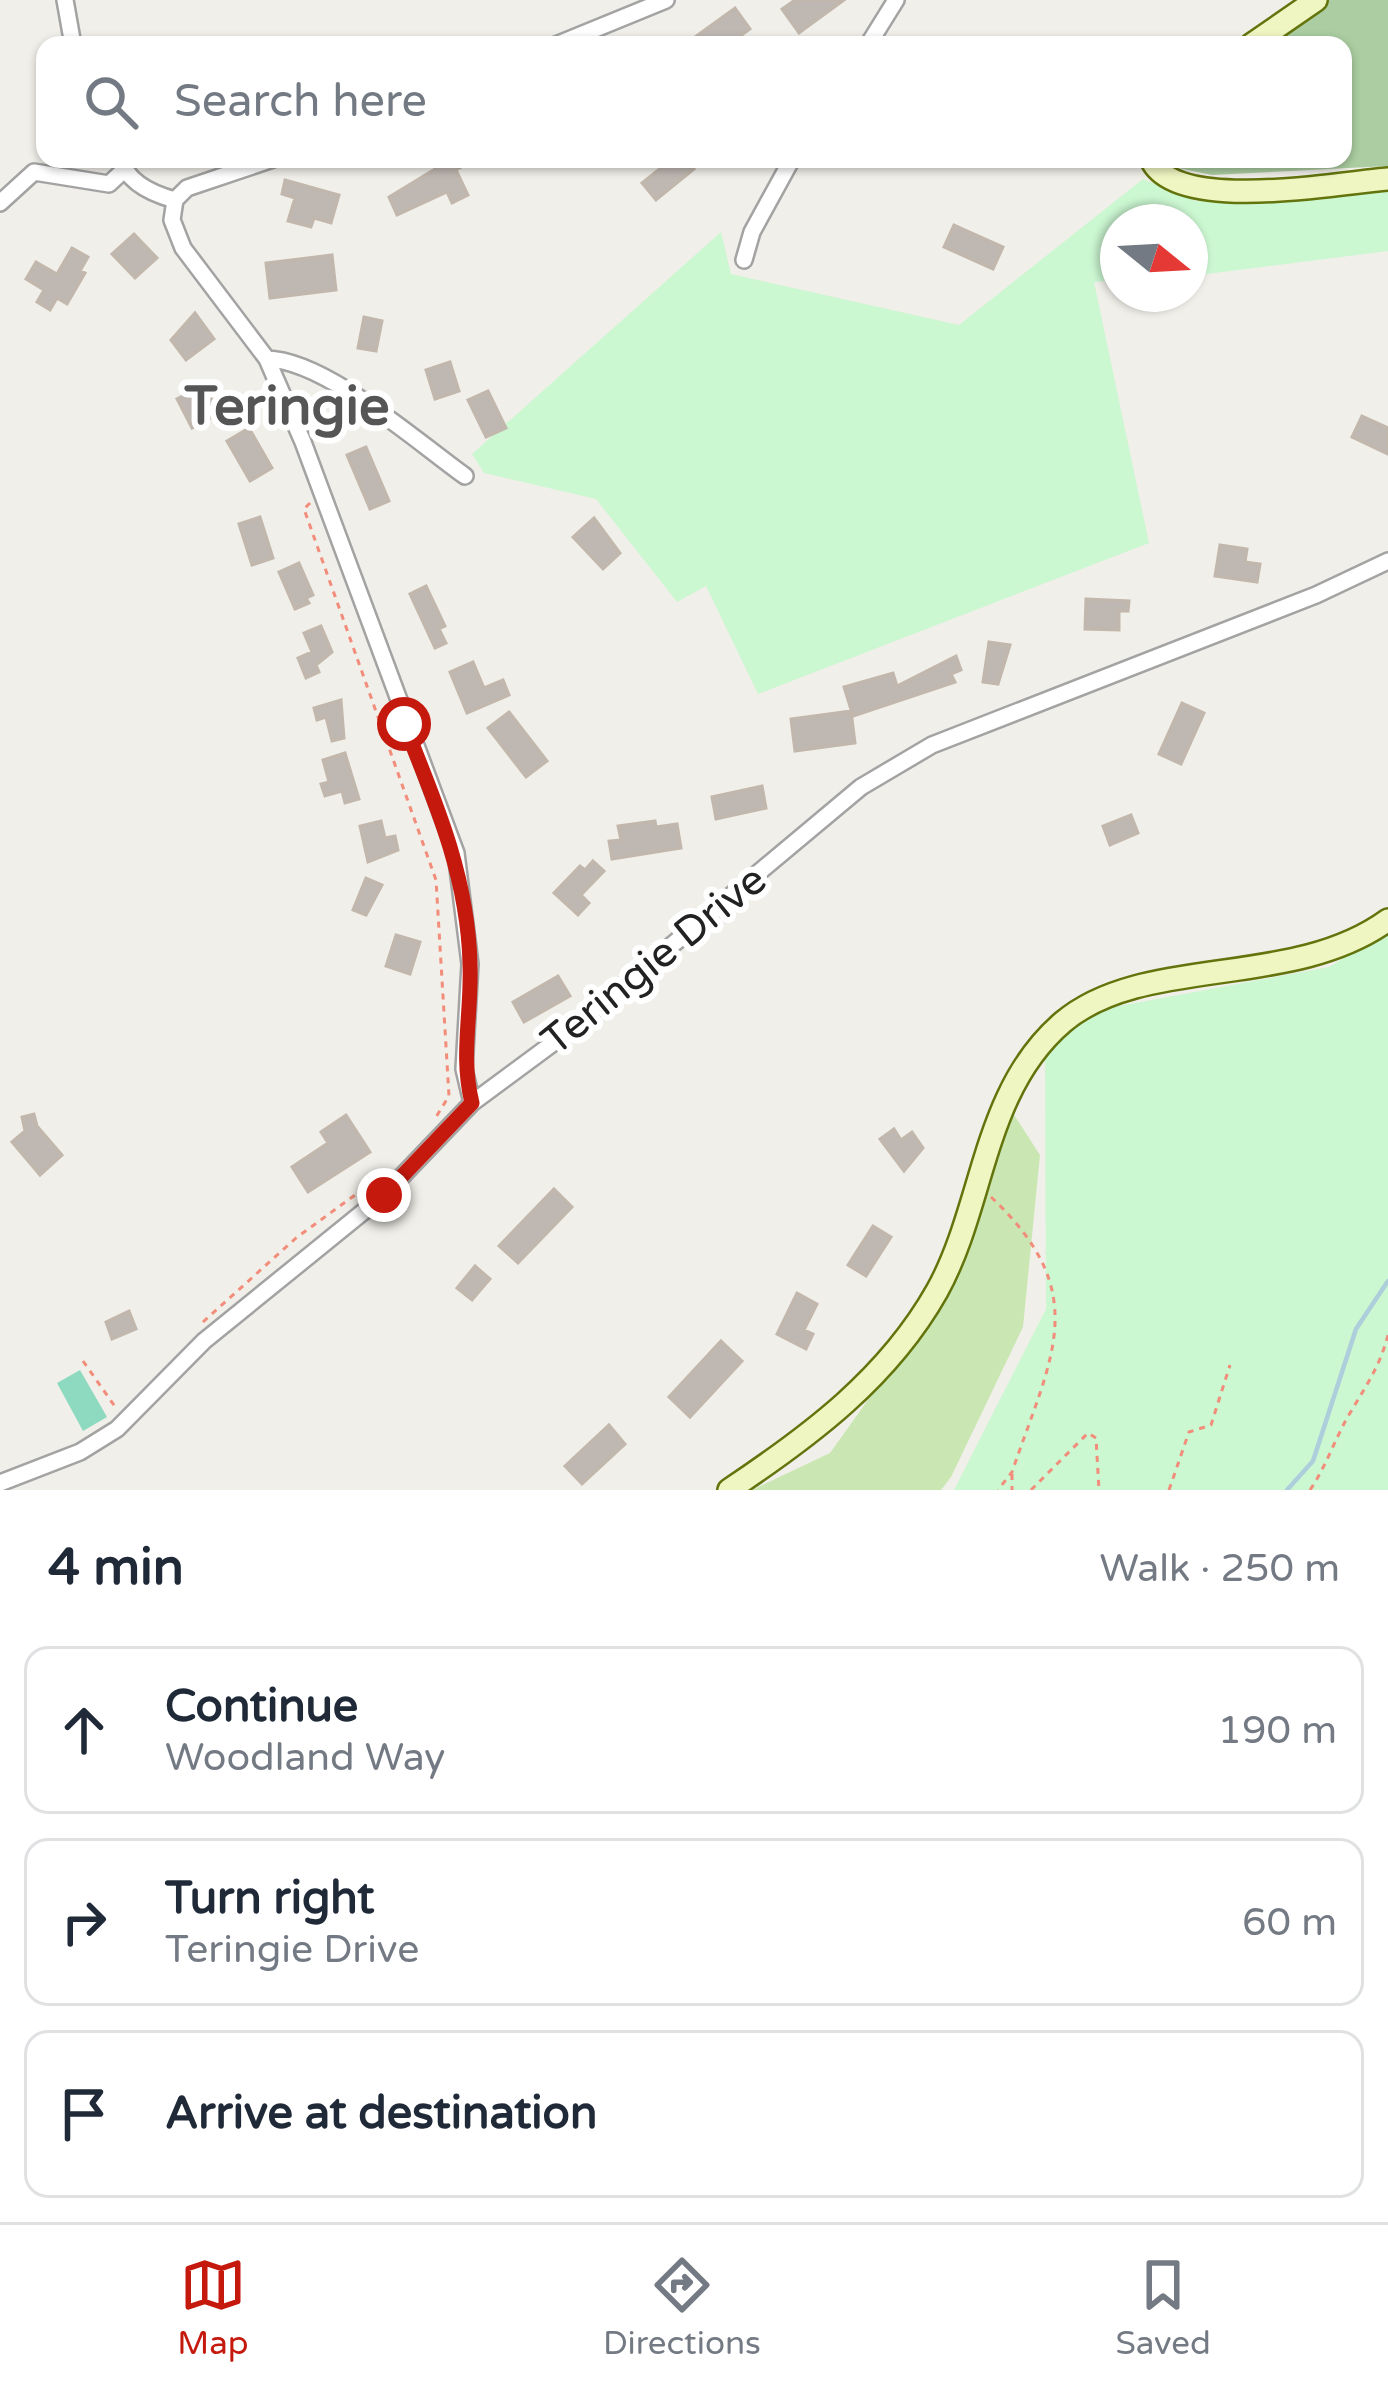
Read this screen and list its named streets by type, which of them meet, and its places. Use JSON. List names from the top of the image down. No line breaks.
{"streets":{"street":["Teringie Drive"]},"districts":["Teringie"],"north":"right","page":{"search":"Search here","heading":["4 min","Walk · 250 m"],"list":[["Continue","Woodland Way","190 m"],["Turn right","Teringie Drive","60 m"],"Arrive at destination"],"nav":["Map","Directions","Saved"]}}
